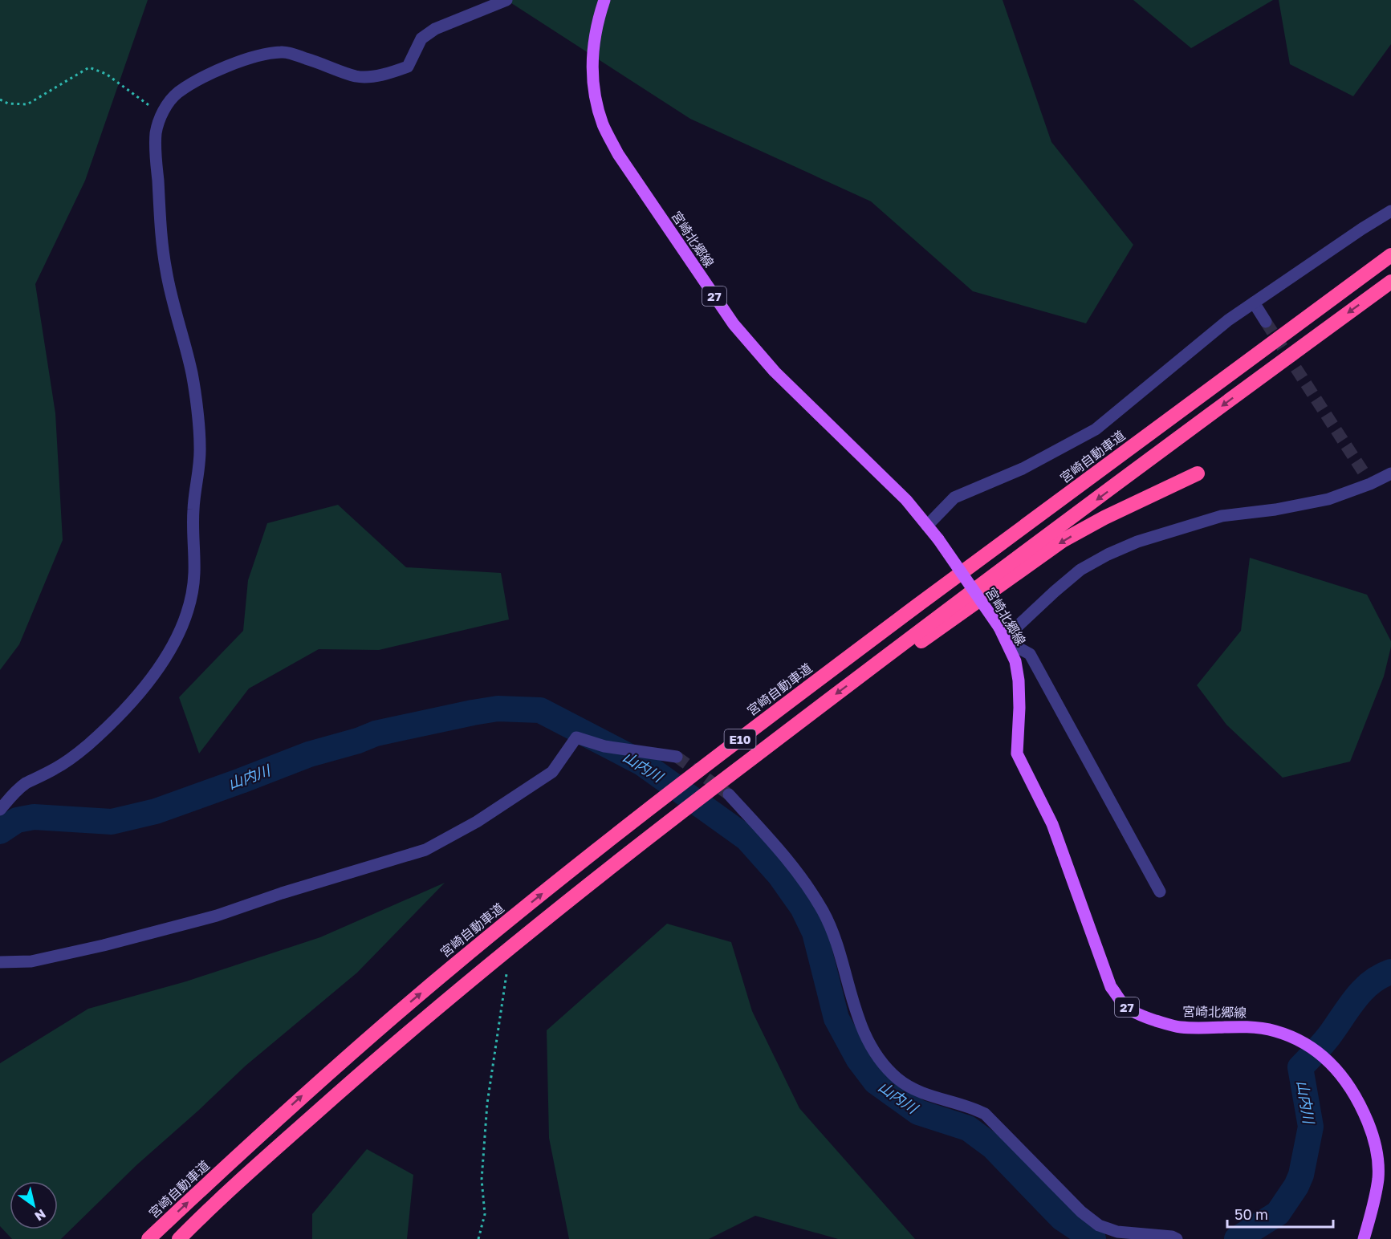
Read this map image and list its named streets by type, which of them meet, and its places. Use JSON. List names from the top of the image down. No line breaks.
{"streets":{"highway":["宮崎自動車道","E10"],"main road":["宮崎北郷線","27"]},"water":["山内川"],"scale_bar":"50 m","north":"bottom right"}
